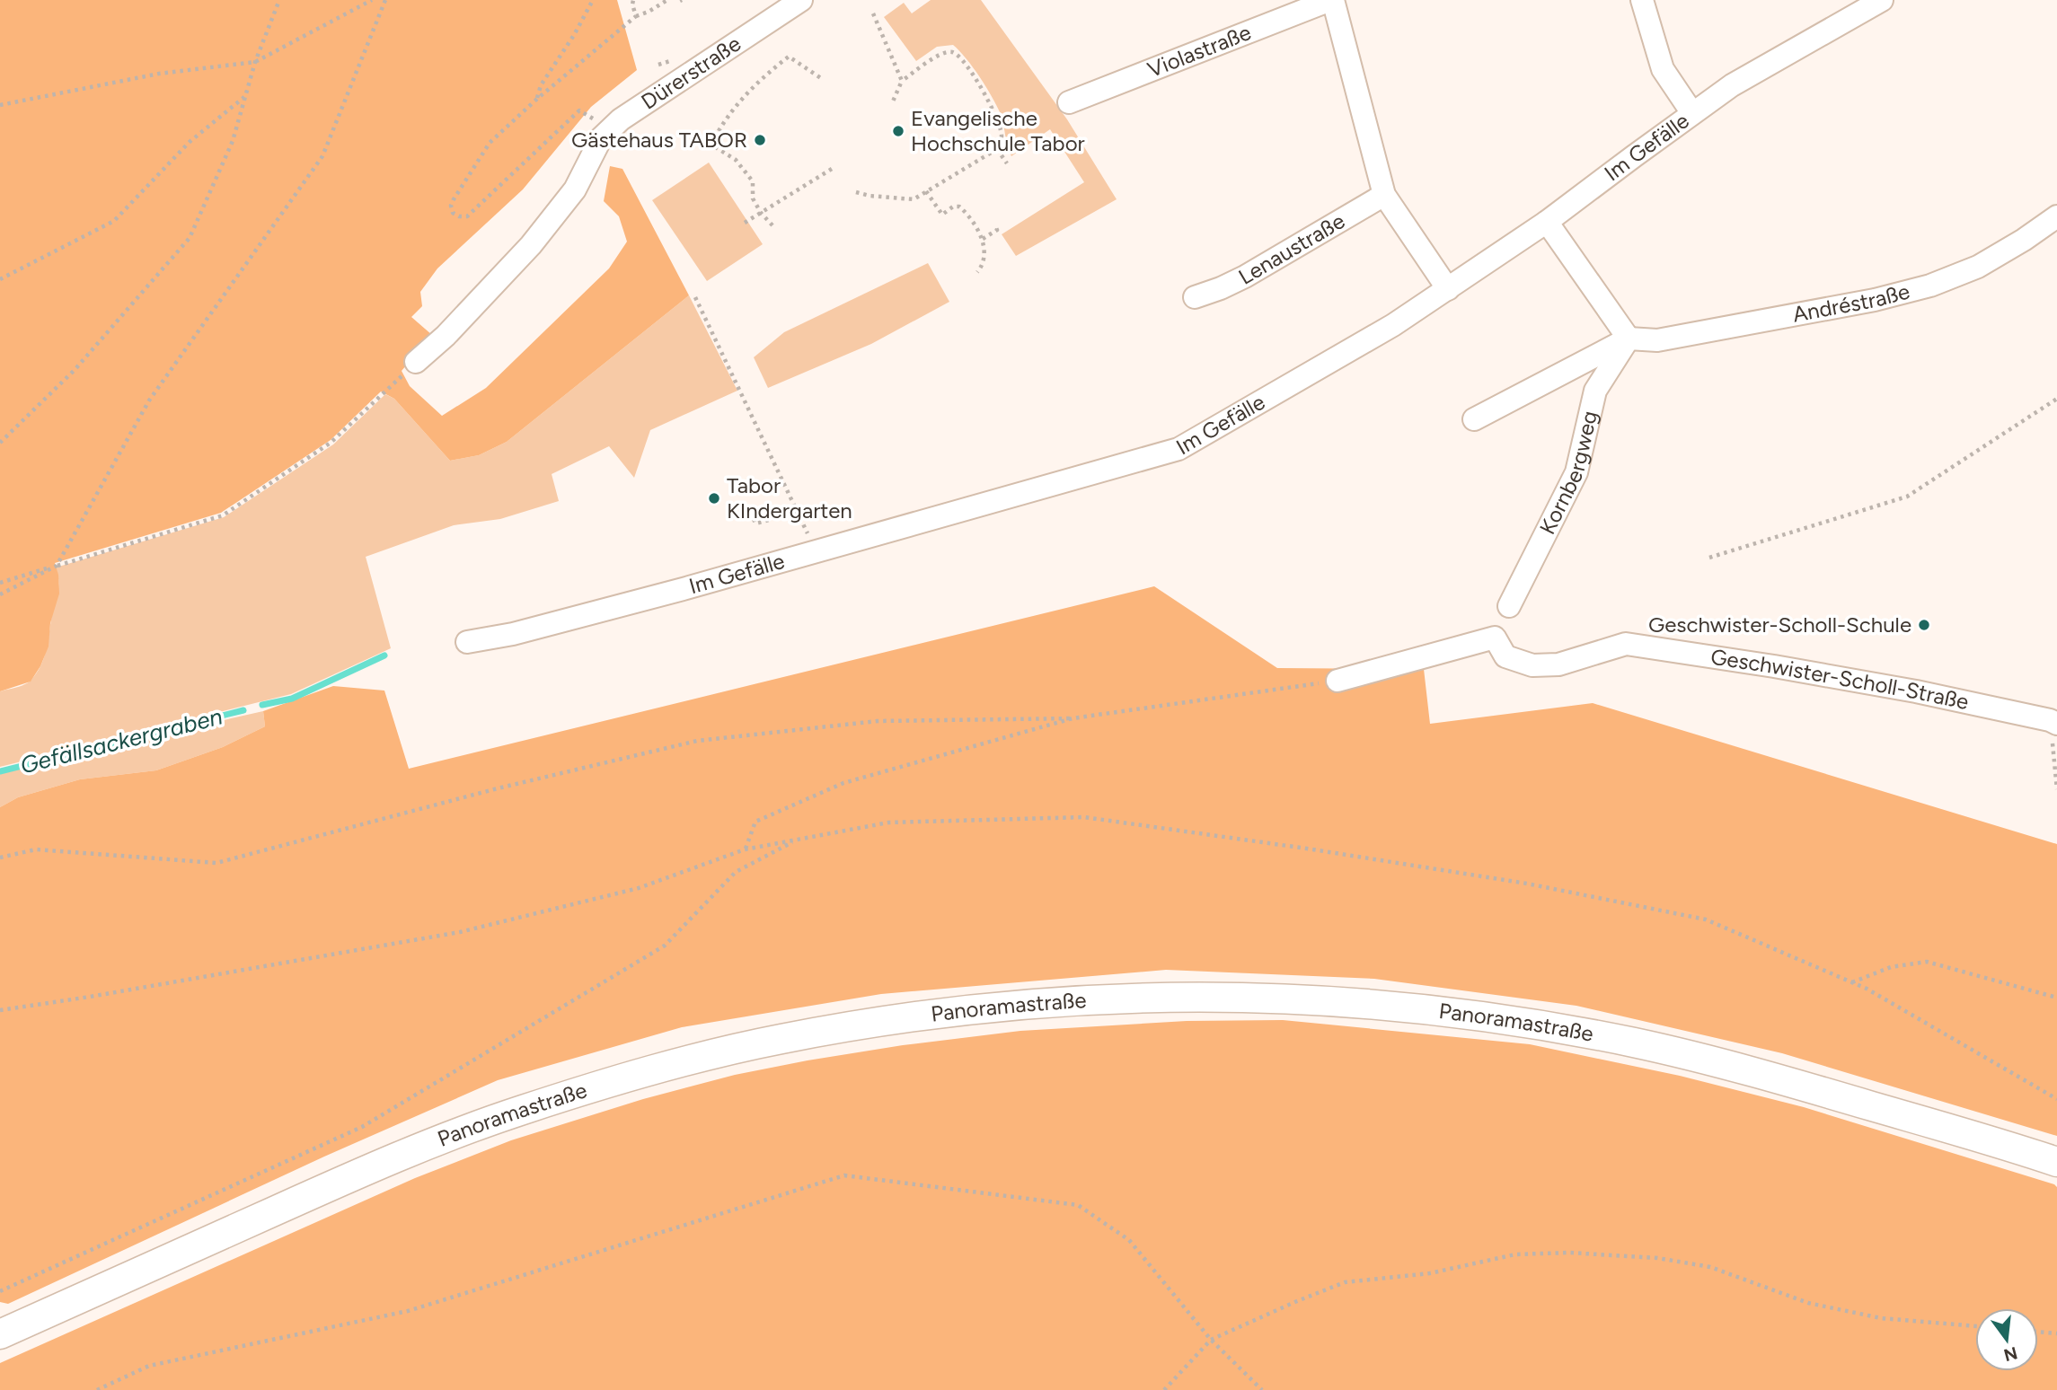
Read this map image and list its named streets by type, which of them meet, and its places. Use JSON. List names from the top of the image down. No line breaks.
{"streets":{"main road":["Panoramastraße"],"street":["Violastraße","Dürerstraße","Im Gefälle","Lenaustraße","Andréstraße","Kornbergweg","Geschwister-Scholl-Straße"]},"crossings":[["Andréstraße","Kornbergweg"]],"water":["Gefällsackergraben"],"places":["Evangelische Hochschule Tabor","Gästehaus TABOR","Tabor KIndergarten","Geschwister-Scholl-Schule"],"north":"bottom"}
